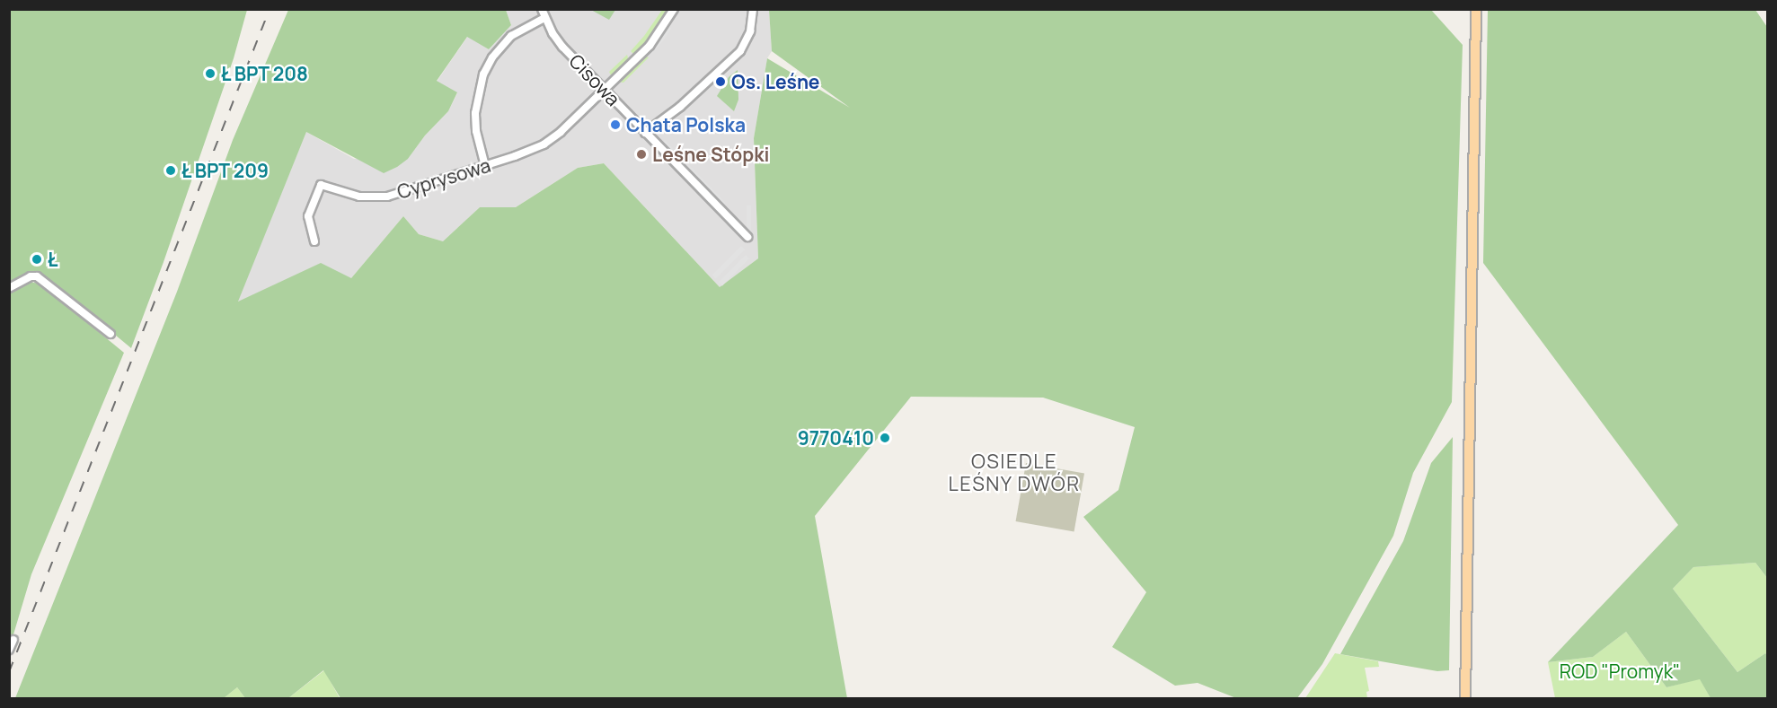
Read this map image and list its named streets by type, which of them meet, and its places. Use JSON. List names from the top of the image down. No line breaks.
{"streets":{"street":["Cisowa","Cyprysowa"]},"crossings":[["Cisowa","Cyprysowa"]],"districts":["OSIEDLE LEŚNY DWÓR"],"parks":["ROD \"Promyk\""],"places":["Ł BPT 208","Os. Leśne","Chata Polska","Leśne Stópki","Ł BPT 209","Ł","9770410"]}
